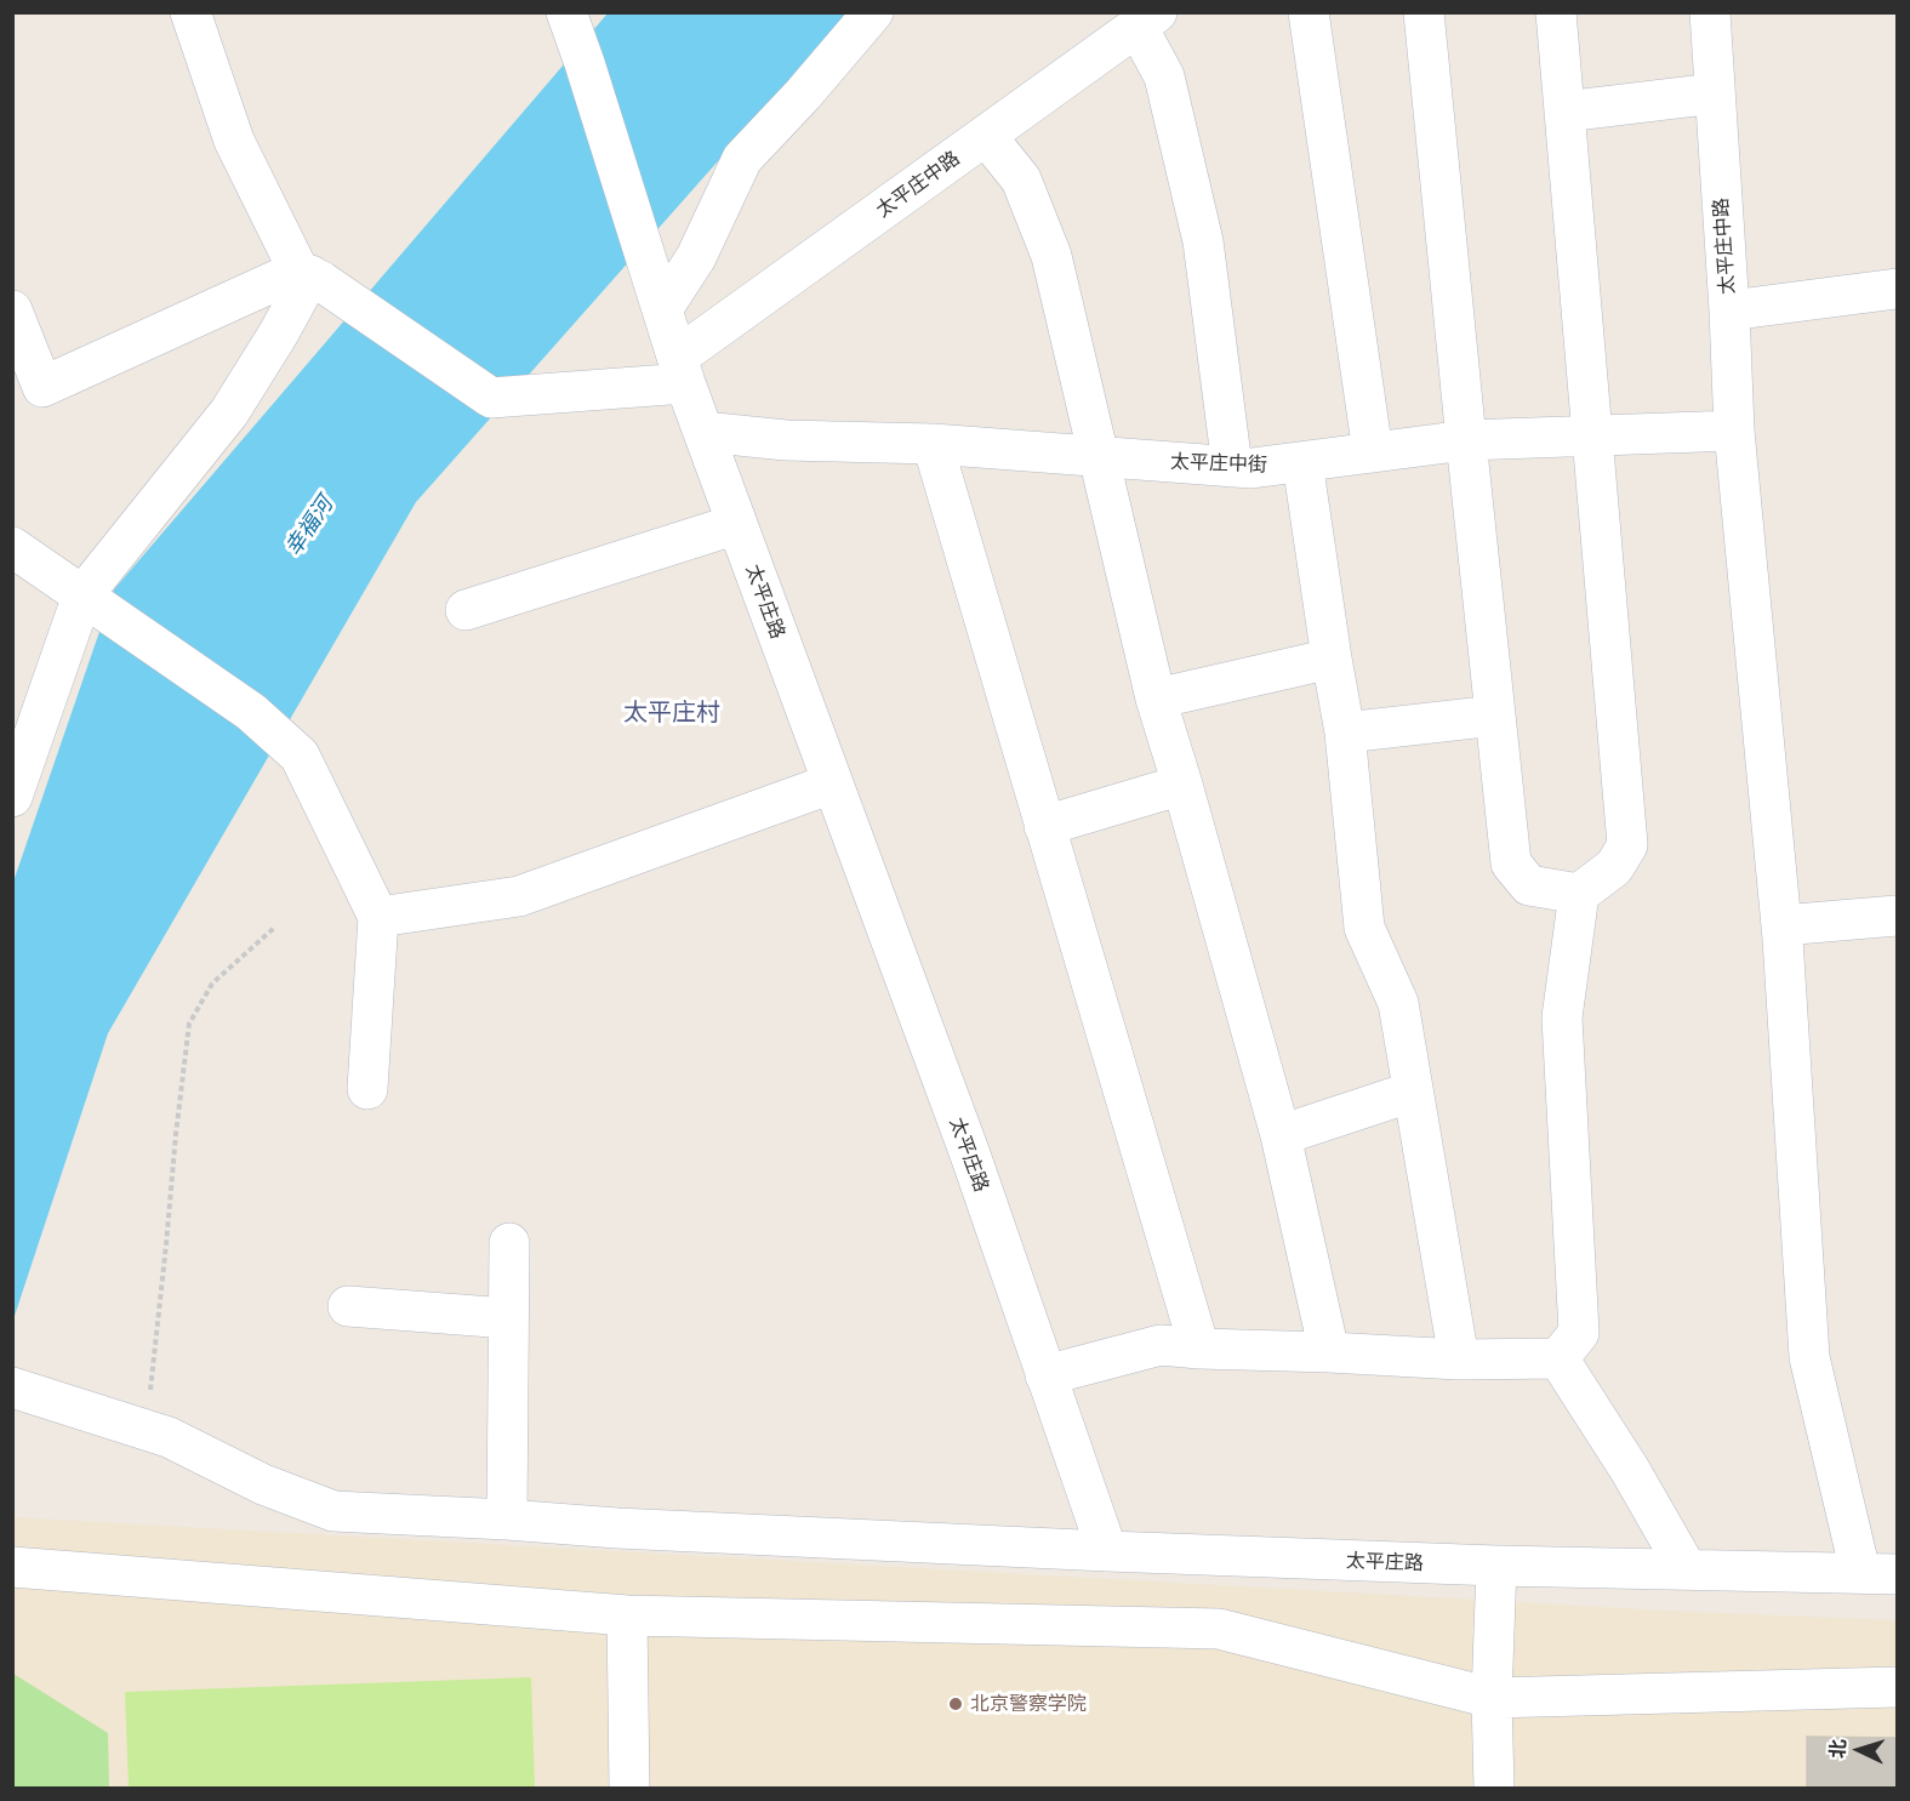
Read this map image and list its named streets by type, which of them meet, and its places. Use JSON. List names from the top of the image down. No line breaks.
{"streets":{"street":["太平庄中路","太平庄中街","太平庄路"]},"crossings":[["太平庄中路","太平庄路"],["太平庄中街","太平庄路"]],"districts":["太平庄村"],"water":["幸福河"],"places":["北京警察学院"],"north":"left"}
